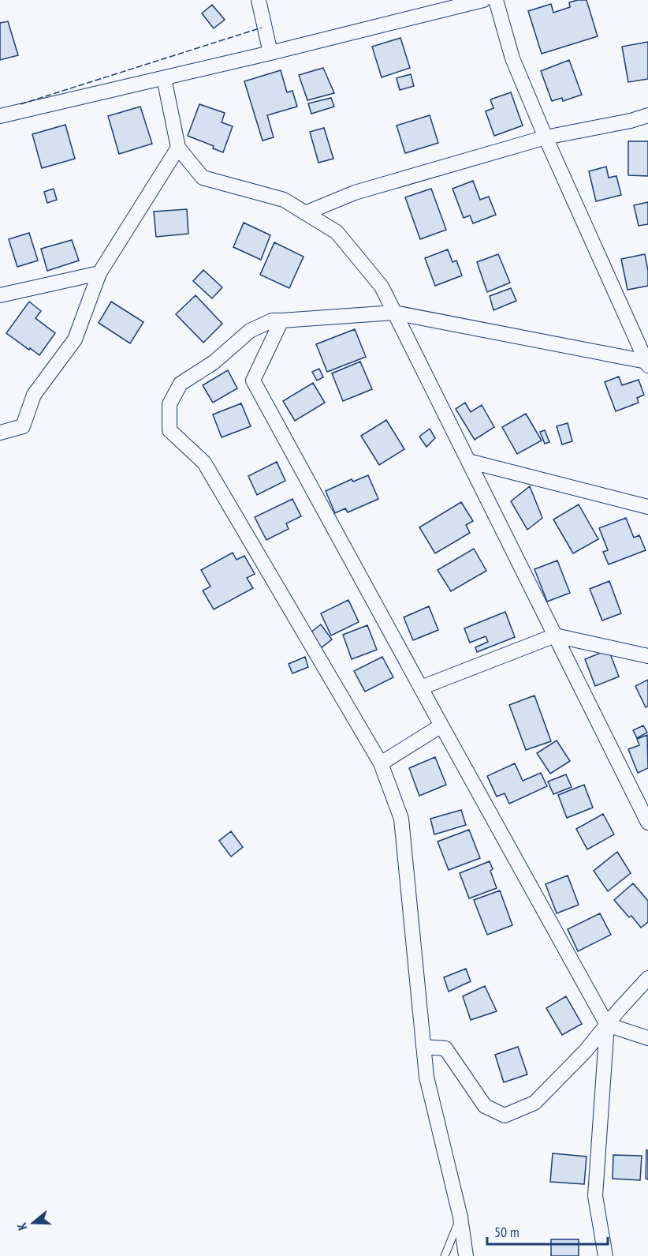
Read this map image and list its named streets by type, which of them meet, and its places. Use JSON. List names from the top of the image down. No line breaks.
{"scale_bar":"50 m","north":"left"}
